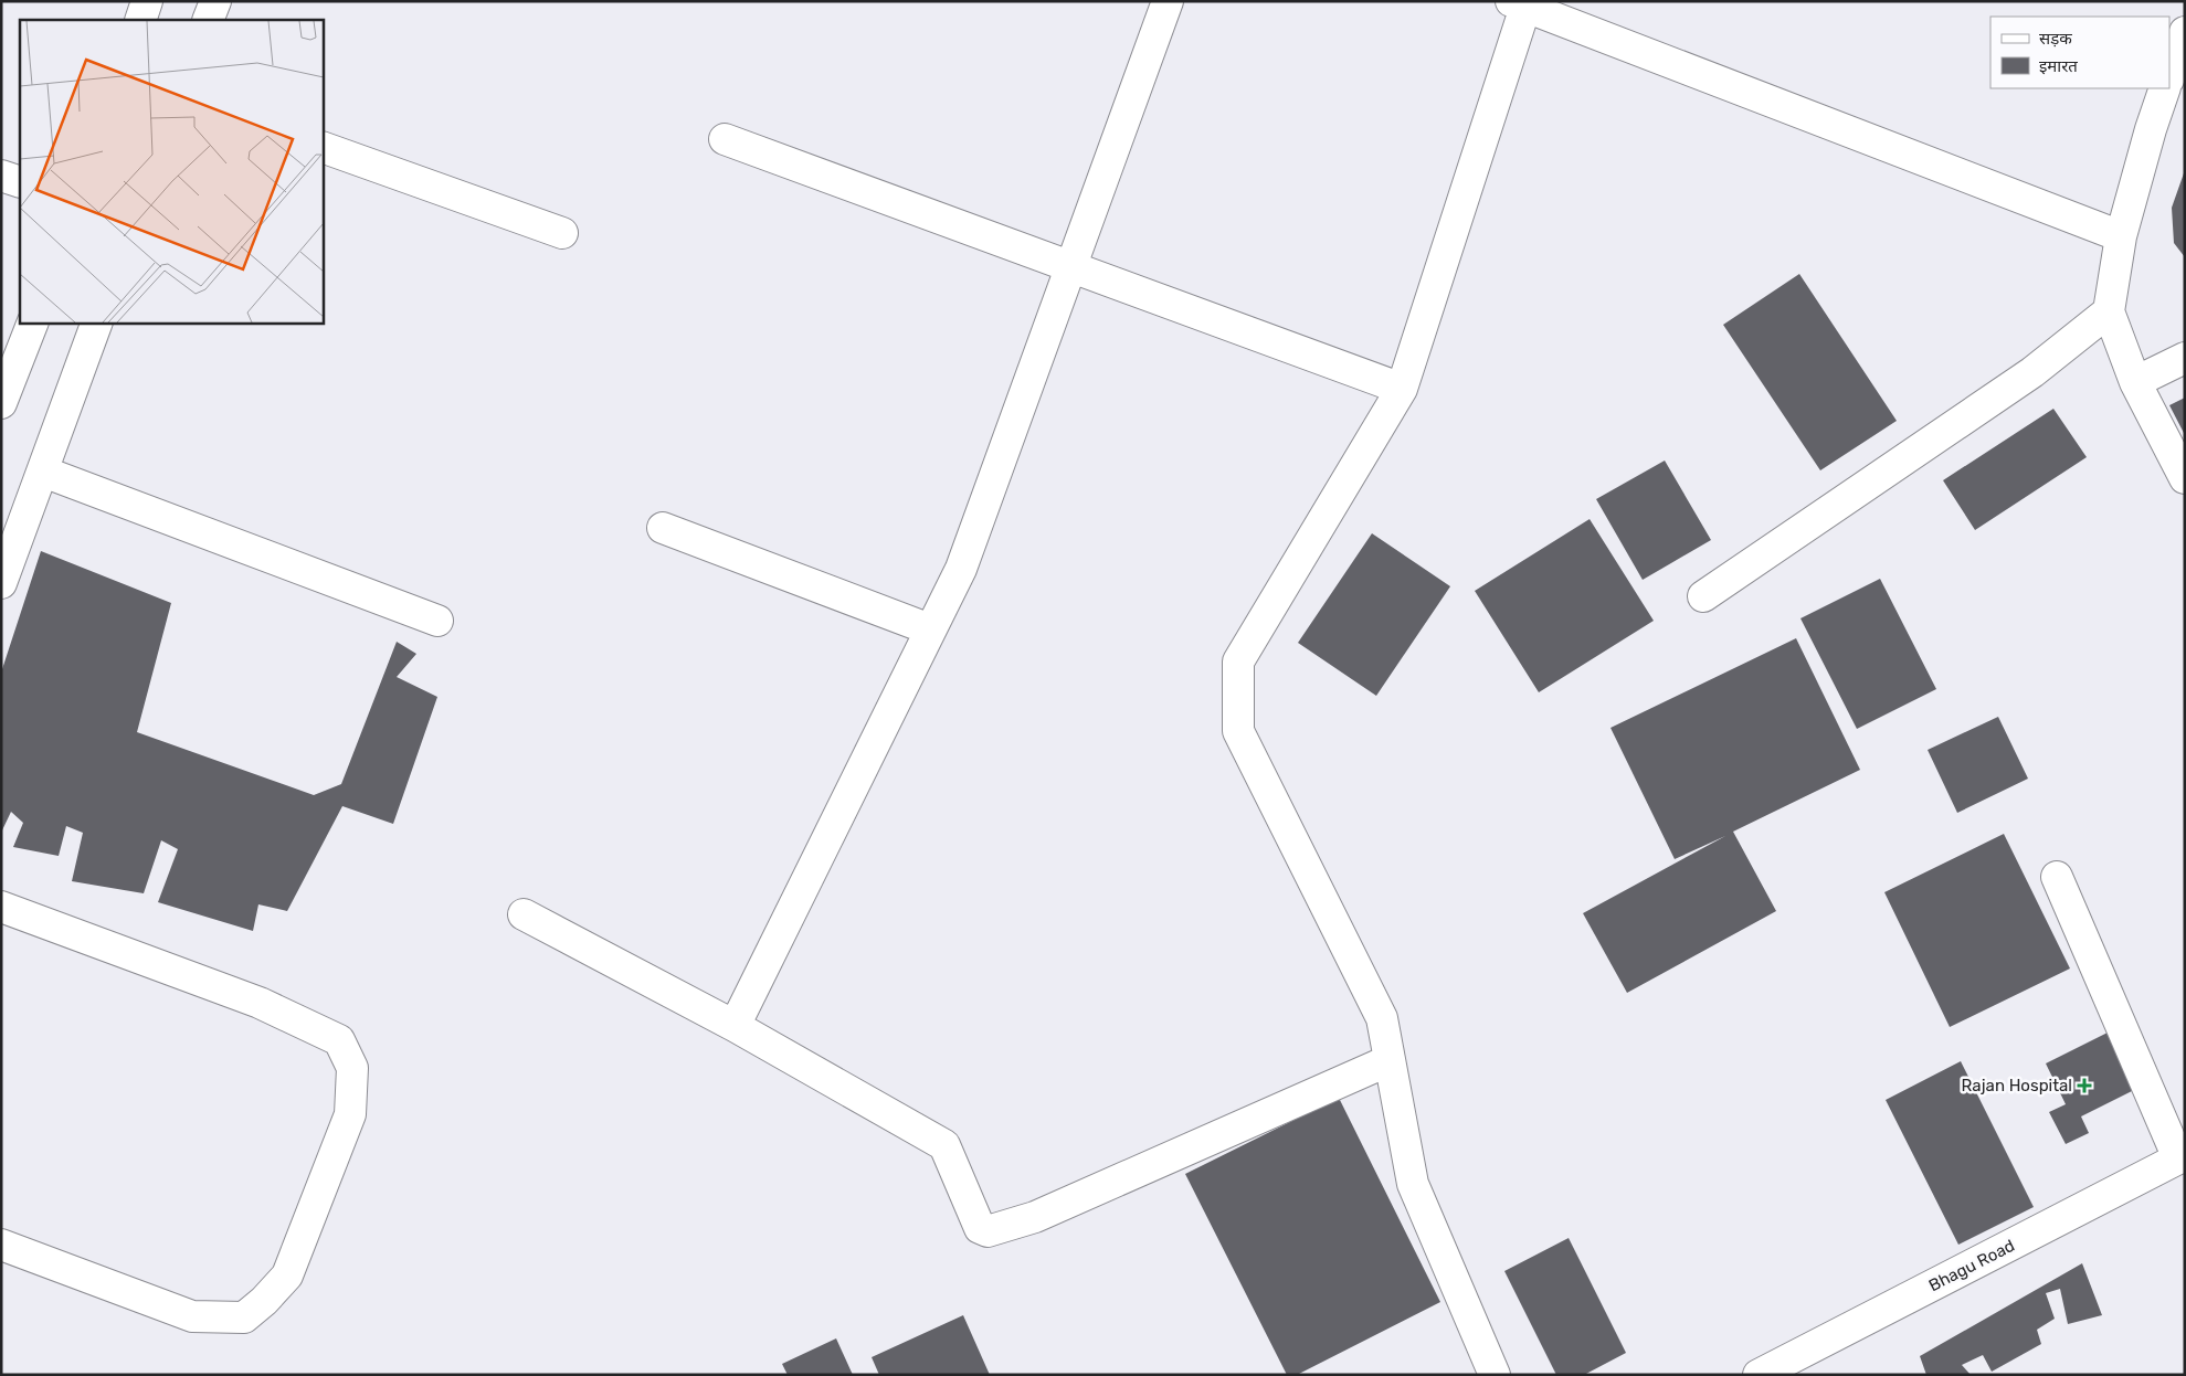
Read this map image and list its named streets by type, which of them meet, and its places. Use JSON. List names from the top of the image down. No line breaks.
{"streets":{"street":["Bhagu Road"]},"places":{"health":["Rajan Hospital"]},"legend":["सड़क","इमारत"]}
